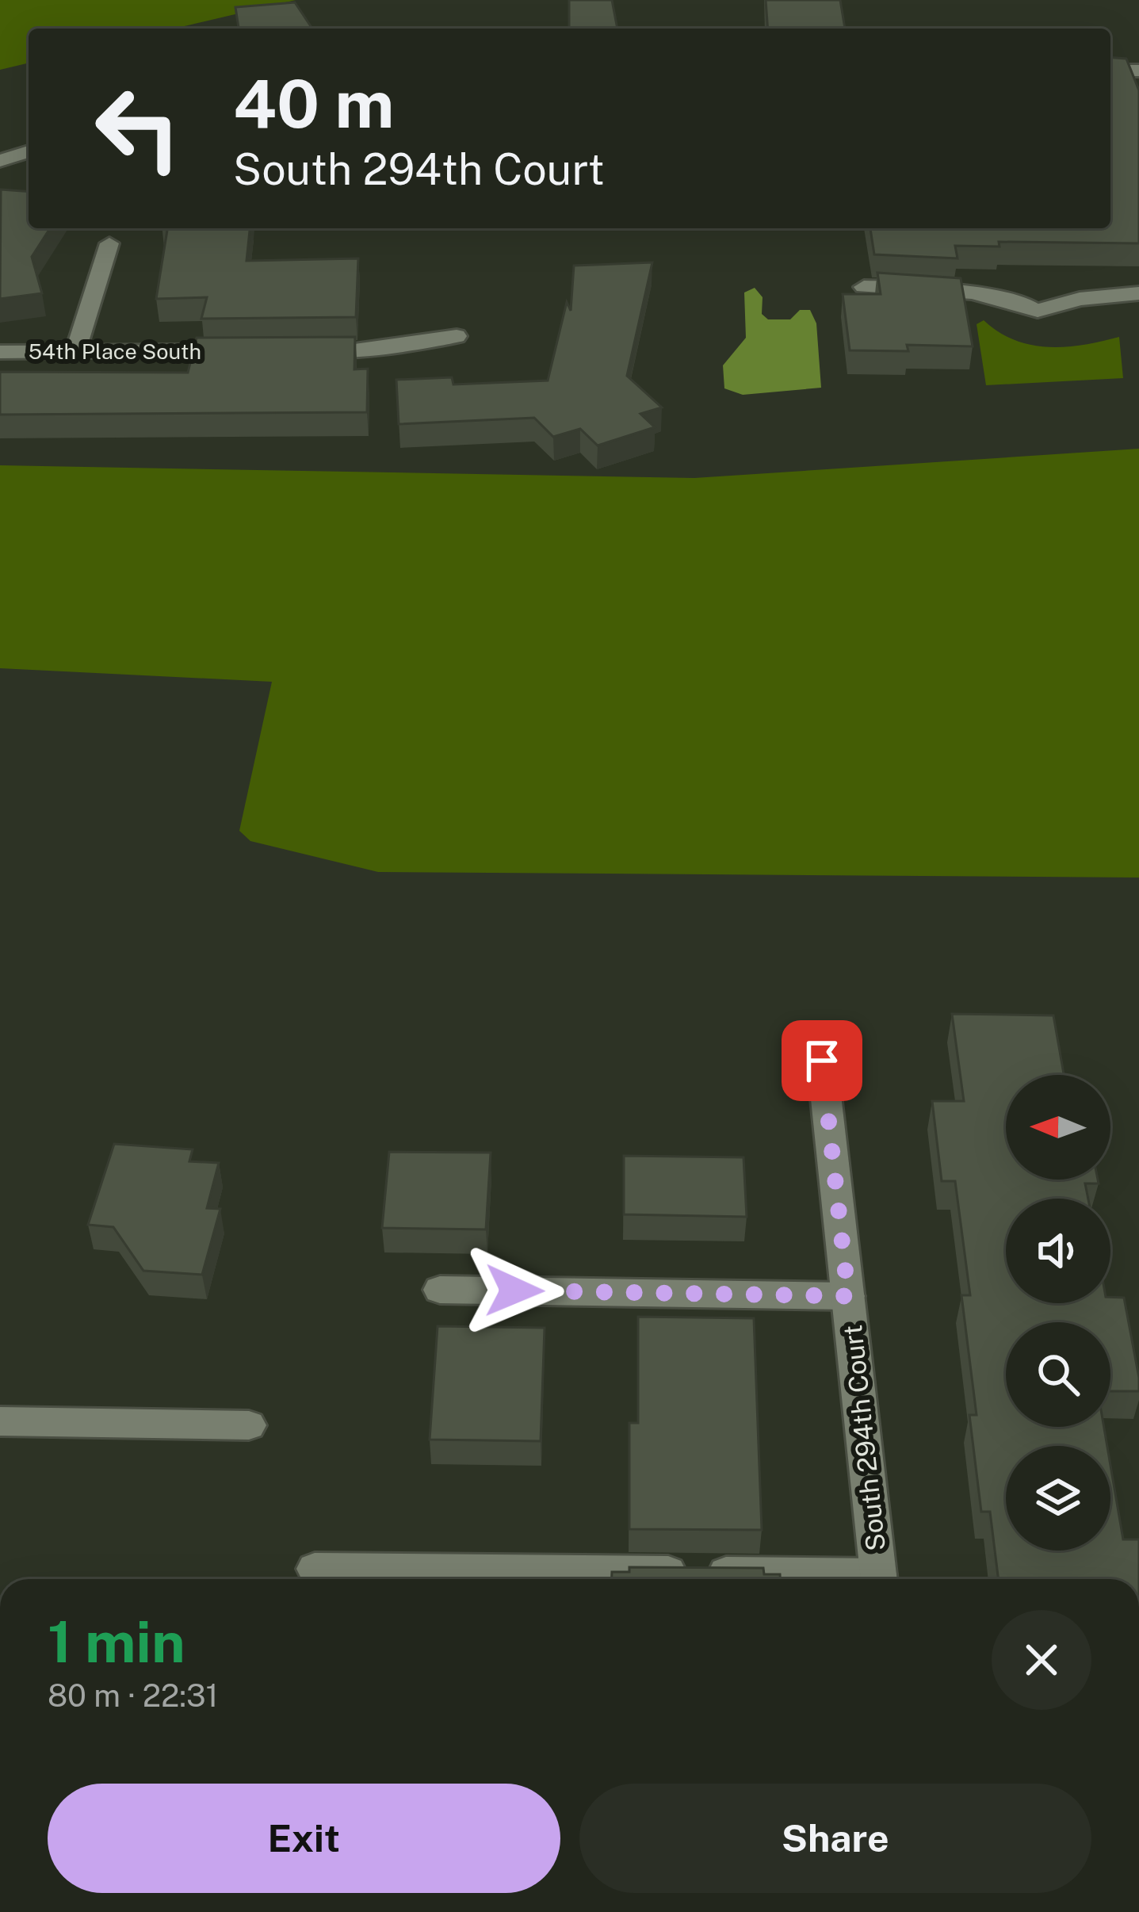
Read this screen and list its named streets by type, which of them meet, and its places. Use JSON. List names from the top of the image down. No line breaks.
{"streets":{"street":["54th Place South","South 294th Court"]},"north":"left","page":{"turn":["40 m","South 294th Court"],"heading":["1 min","80 m · 22:31"],"buttons":["Exit","Share"]}}
